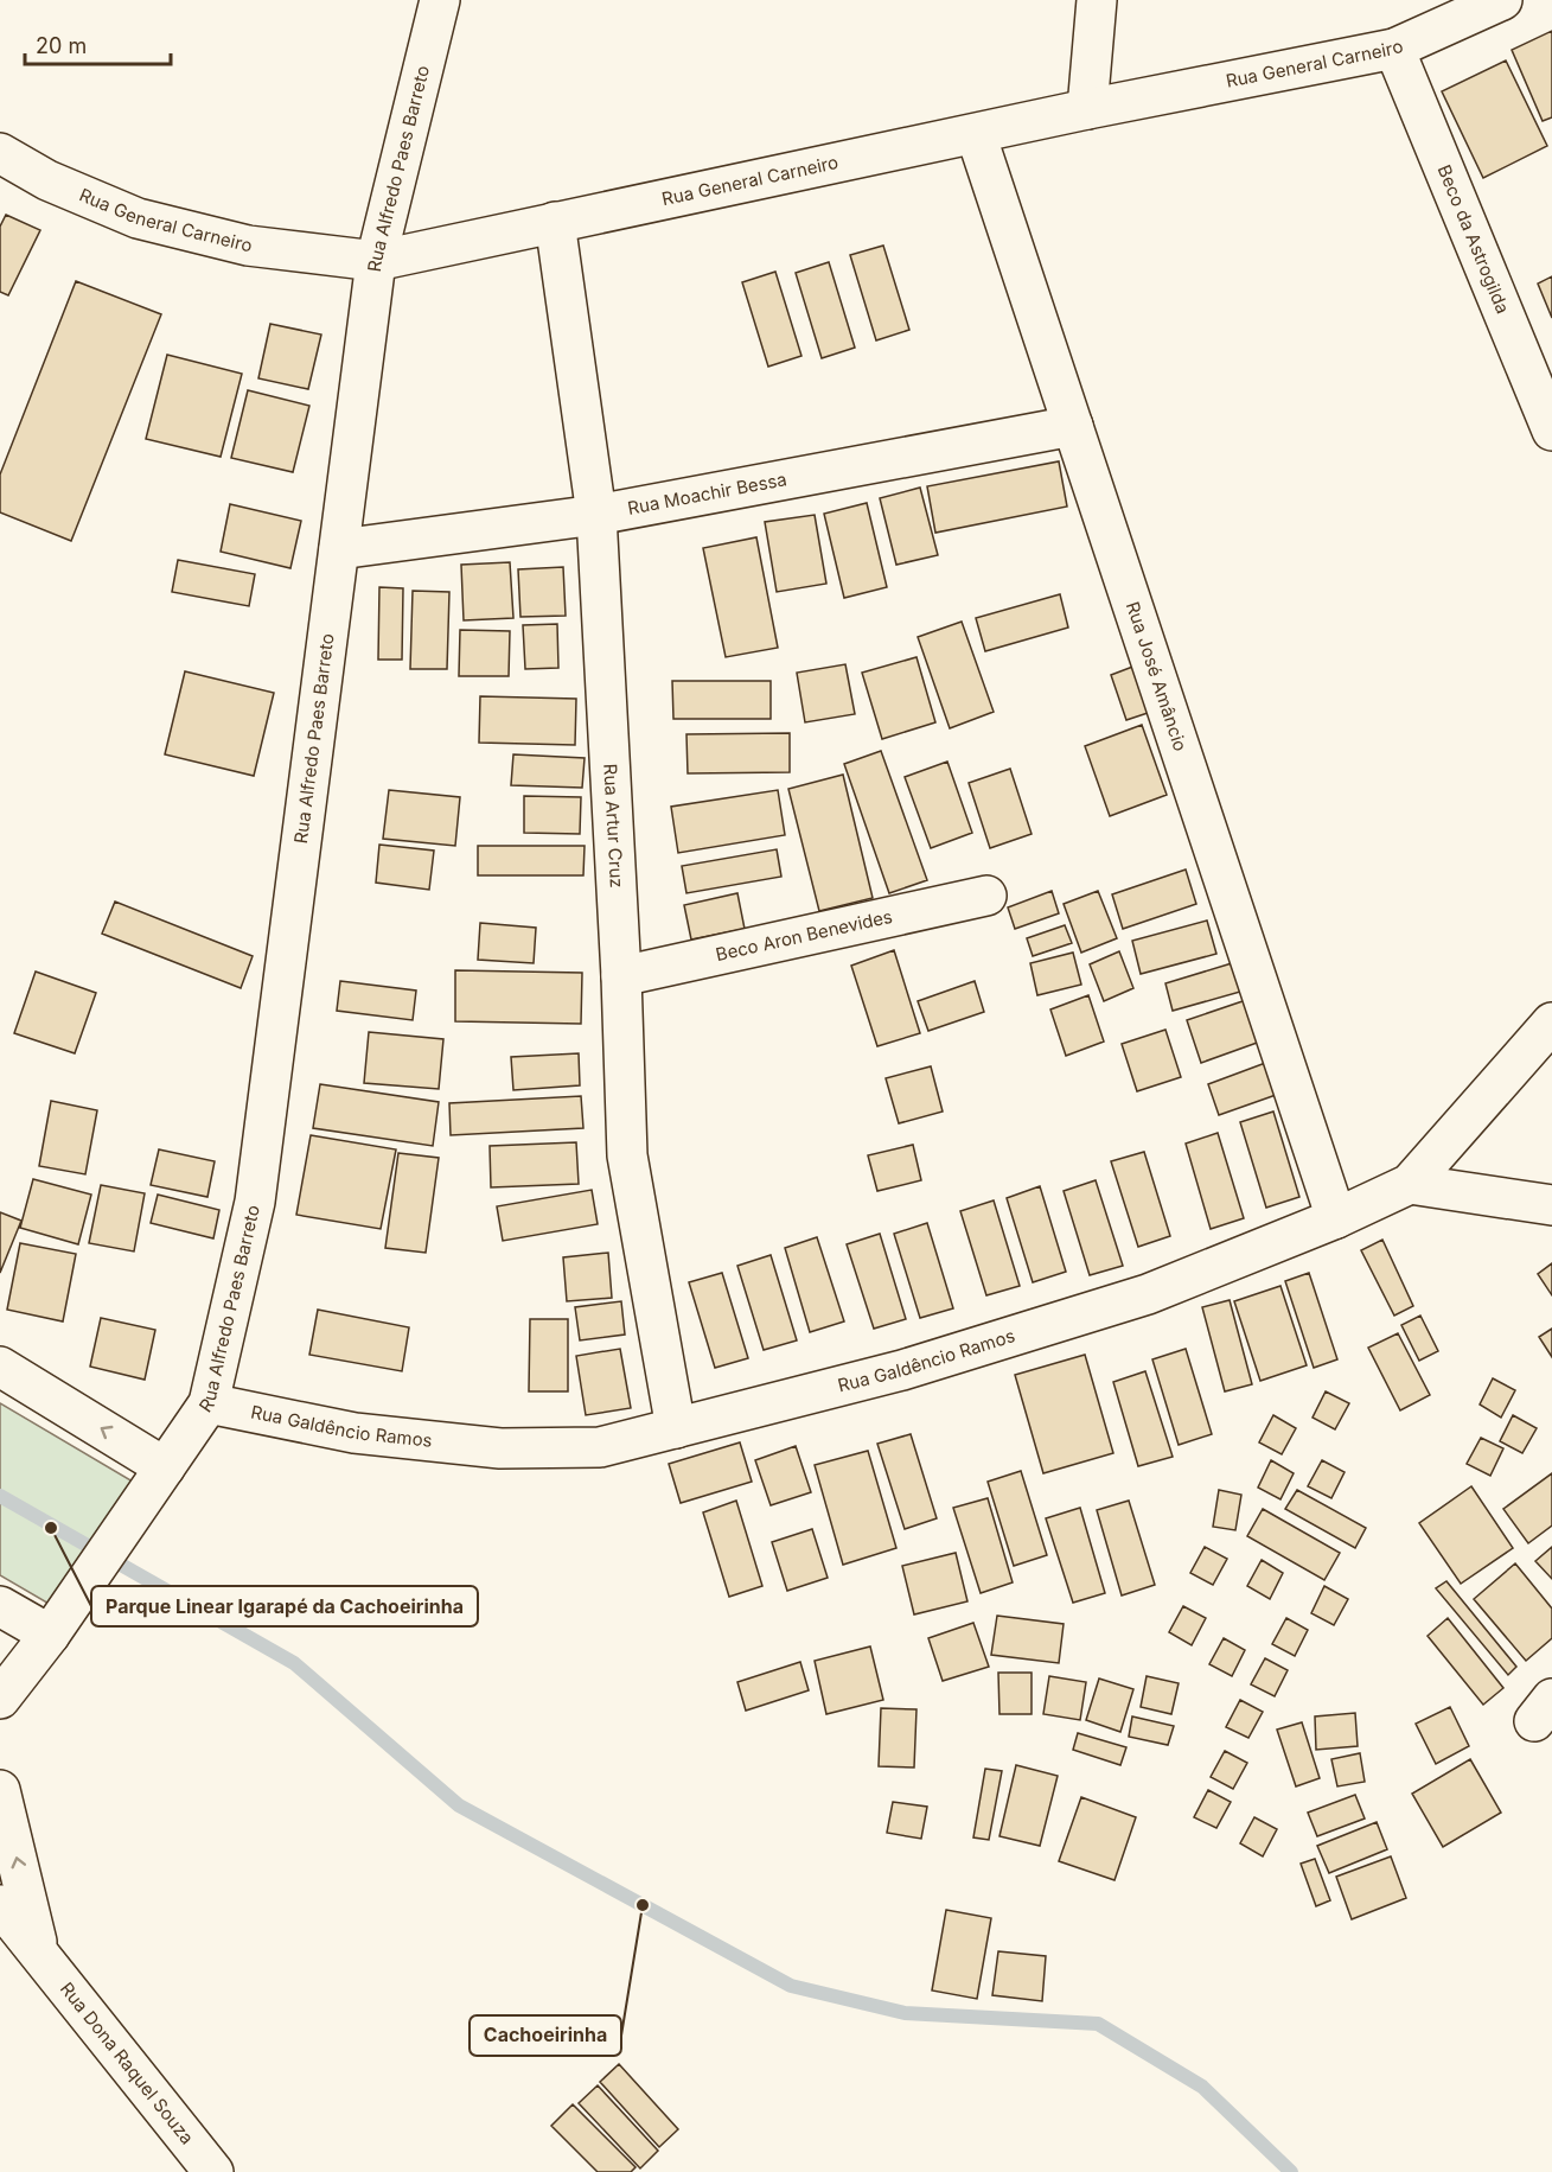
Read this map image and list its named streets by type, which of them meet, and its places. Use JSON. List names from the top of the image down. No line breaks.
{"streets":{"street":["Rua General Carneiro","Rua Alfredo Paes Barreto","Beco da Astrogilda","Rua Moachir Bessa","Rua José Amâncio","Rua Artur Cruz","Beco Aron Benevides","Rua Galdêncio Ramos","Rua Dona Raquel Souza"]},"crossings":[["Rua General Carneiro","Rua Alfredo Paes Barreto"],["Rua General Carneiro","Beco da Astrogilda"],["Rua General Carneiro","Rua José Amâncio"],["Rua General Carneiro","Rua Artur Cruz"],["Rua Alfredo Paes Barreto","Rua Moachir Bessa"],["Rua Alfredo Paes Barreto","Rua Galdêncio Ramos"],["Rua Moachir Bessa","Rua José Amâncio"],["Rua Moachir Bessa","Rua Artur Cruz"],["Rua José Amâncio","Rua Galdêncio Ramos"],["Rua Artur Cruz","Beco Aron Benevides"],["Rua Artur Cruz","Rua Galdêncio Ramos"]],"places":["Parque Linear Igarapé da Cachoeirinha","Cachoeirinha"],"scale_bar":"20 m"}
